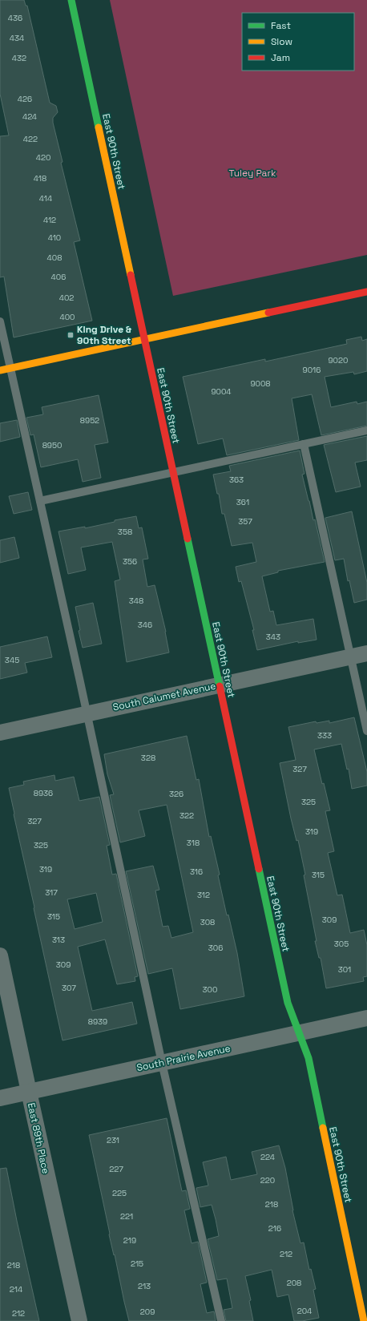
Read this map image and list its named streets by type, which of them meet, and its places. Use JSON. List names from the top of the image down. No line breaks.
{"streets":{"street":["East 90th Street","South Calumet Avenue","South Prairie Avenue","East 89th Place"]},"crossings":[["East 90th Street","South Calumet Avenue"],["East 90th Street","South Prairie Avenue"],["South Prairie Avenue","East 89th Place"]],"parks":["Tuley Park"],"places":{"transit":["King Drive & 90th Street"]},"house_numbers":["436","434","432","426","424","422","420","418","414","412","410","408","406","402","400","9020","9016","9008","9004","8952","8950","363","361","357","358","356","348","346","343","345","333","328","327","8936","326","325","322","327","319","318","325","319","316","315","317","312","315","309","308","313","305","306","309","301","307","300","8939","231","224","227","220","225","218","221","216","219","212","215","218","208","213","214","204","209","212"],"legend":["Fast","Slow","Jam"]}
